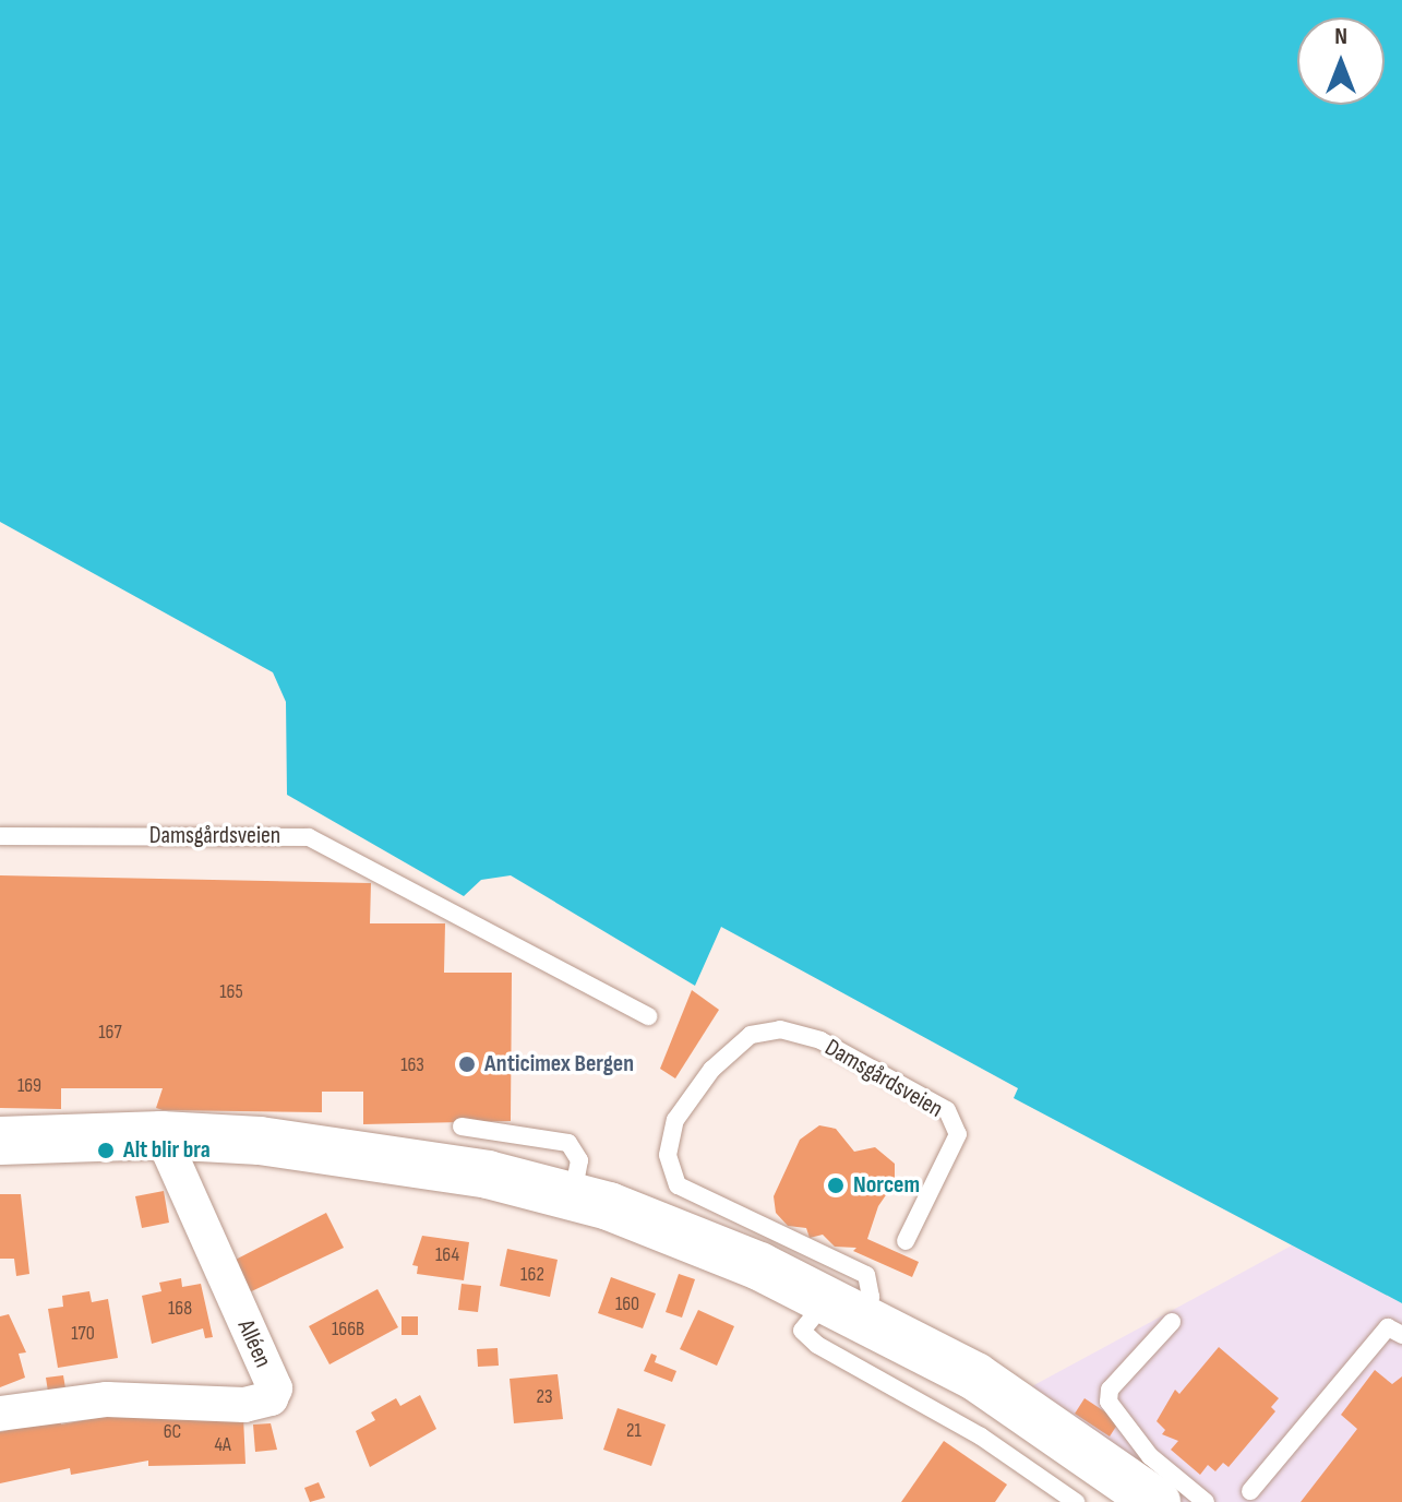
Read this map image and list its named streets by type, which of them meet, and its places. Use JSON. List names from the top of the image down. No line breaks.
{"streets":{"street":["Alléen"],"lane":["Damsgårdsveien"]},"places":["Anticimex Bergen","Alt blir bra","Norcem"],"house_numbers":["165","167","163","169","164","162","160","168","166B","170","23","21","6C","4A"],"north":"top"}
